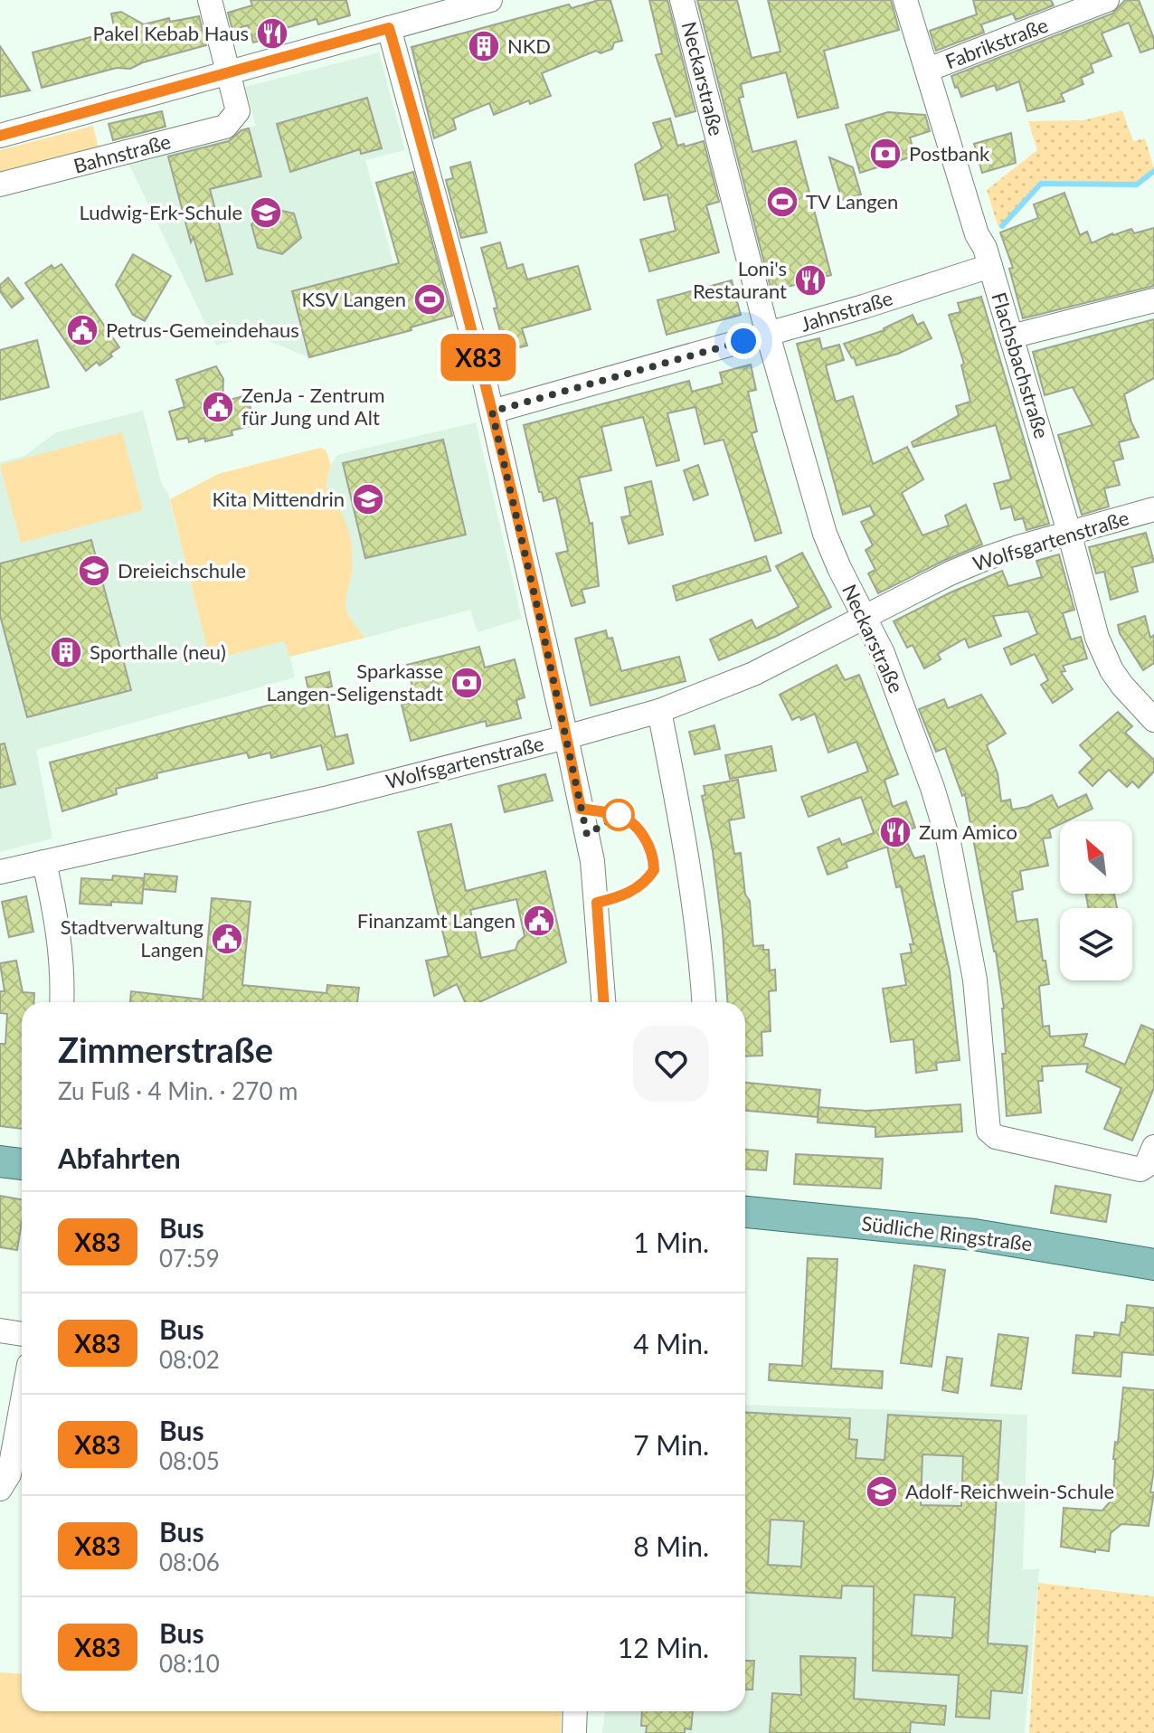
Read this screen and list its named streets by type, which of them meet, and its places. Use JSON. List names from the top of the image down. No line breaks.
{"streets":{"main road":["Südliche Ringstraße"],"street":["Fabrikstraße","Neckarstraße","Bahnstraße","Jahnstraße","Flachsbachstraße","Wolfsgartenstraße"]},"crossings":[["Fabrikstraße","Flachsbachstraße"],["Neckarstraße","Jahnstraße"],["Neckarstraße","Wolfsgartenstraße"],["Jahnstraße","Flachsbachstraße"],["Flachsbachstraße","Wolfsgartenstraße"]],"places":{"restaurant":["Pakel Kebab Haus","Loni's Restaurant","Zum Amico"],"building":["NKD","Sporthalle (neu)"],"bank":["Postbank","Sparkasse Langen-Seligenstadt"],"sports":["TV Langen","KSV Langen"],"school or university":["Ludwig-Erk-Schule","Kita Mittendrin","Dreieichschule","Adolf-Reichwein-Schule"],"public building":["Petrus-Gemeindehaus","ZenJa - Zentrum für Jung und Alt","Finanzamt Langen","Stadtverwaltung Langen"]},"lines":["bus line X83"],"north":"top left","page":{"on_map":"X83","heading":[["Zimmerstraße","Zu Fuß · 4 Min. · 270 m"],"Abfahrten"],"list":[{"mark":"X83","name":"Bus","note":"07:59","value":"1 Min."},{"mark":"X83","name":"Bus","note":"08:02","value":"4 Min."},{"mark":"X83","name":"Bus","note":"08:05","value":"7 Min."},{"mark":"X83","name":"Bus","note":"08:06","value":"8 Min."},{"mark":"X83","name":"Bus","note":"08:10","value":"12 Min."}]}}
